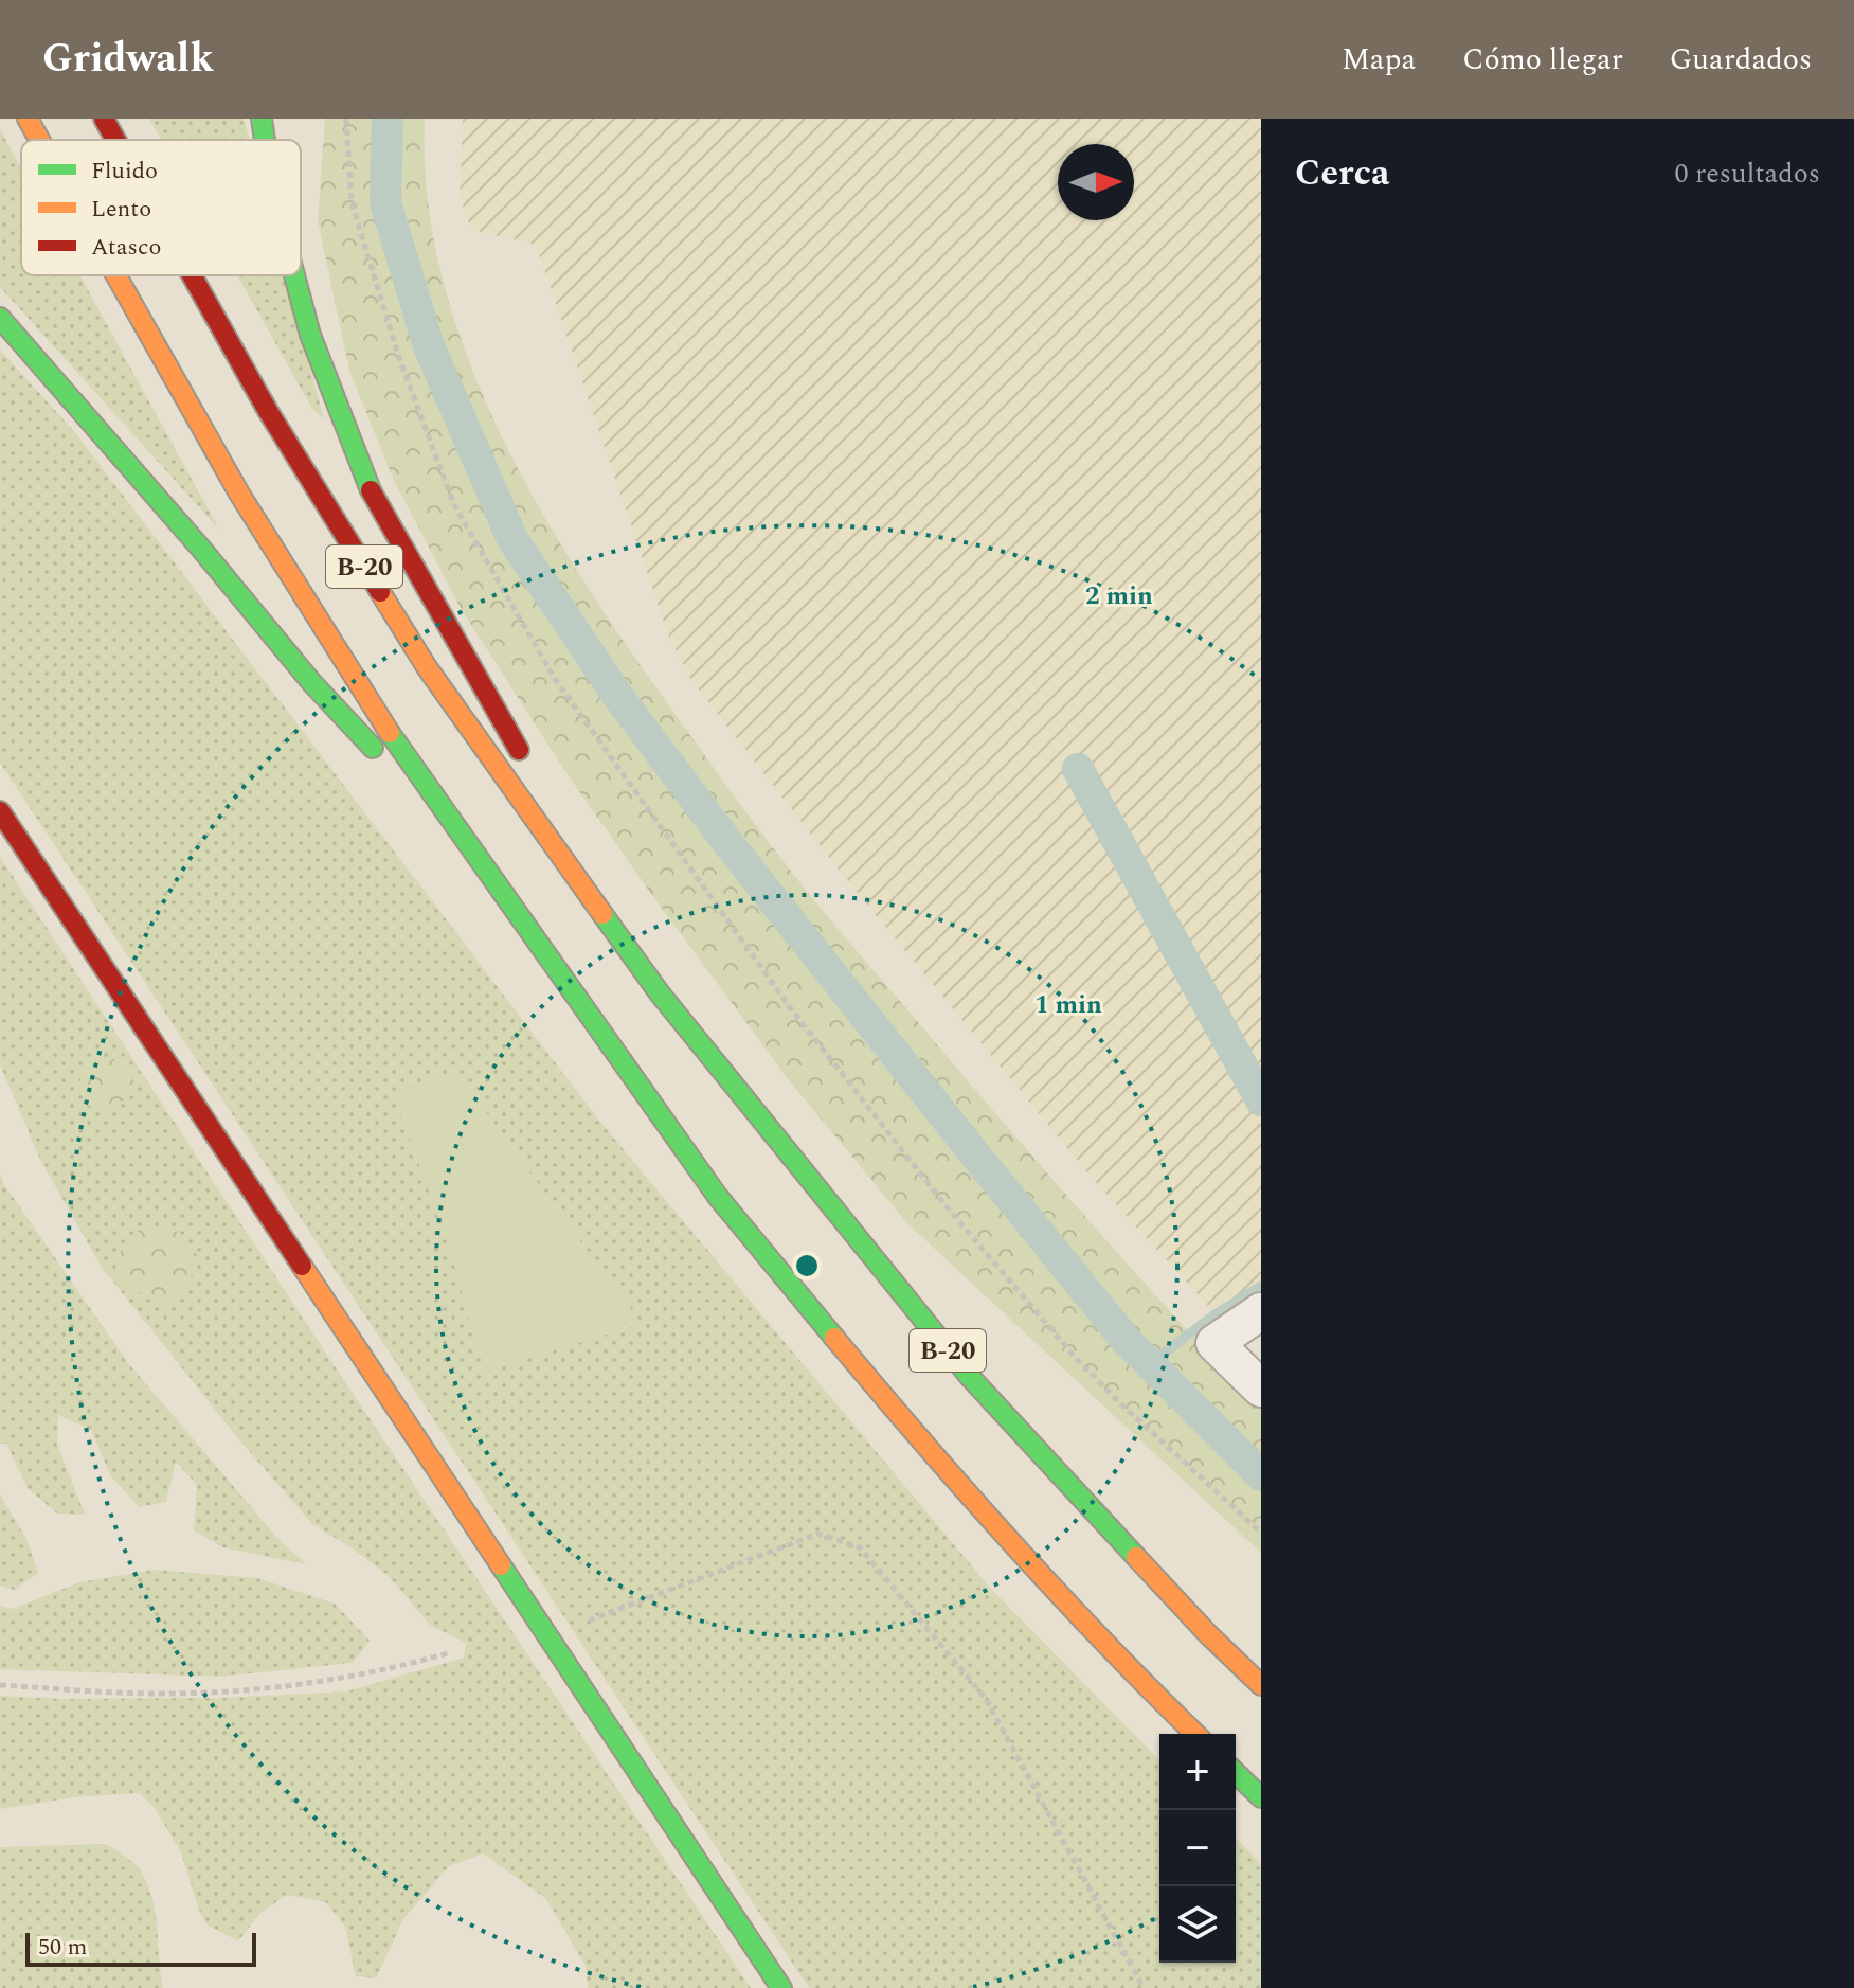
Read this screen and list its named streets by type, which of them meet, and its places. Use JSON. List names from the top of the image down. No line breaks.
{"streets":{"main road":["B-20"]},"legend":["Fluido","Lento","Atasco"],"scale_bar":"50 m","north":"right","page":{"header":"Gridwalk","nav":["Mapa","Cómo llegar","Guardados"],"heading":["Cerca","0 resultados"],"map_buttons":["+","−"],"scale":"50 m"},"rings":["2 min","1 min"]}
